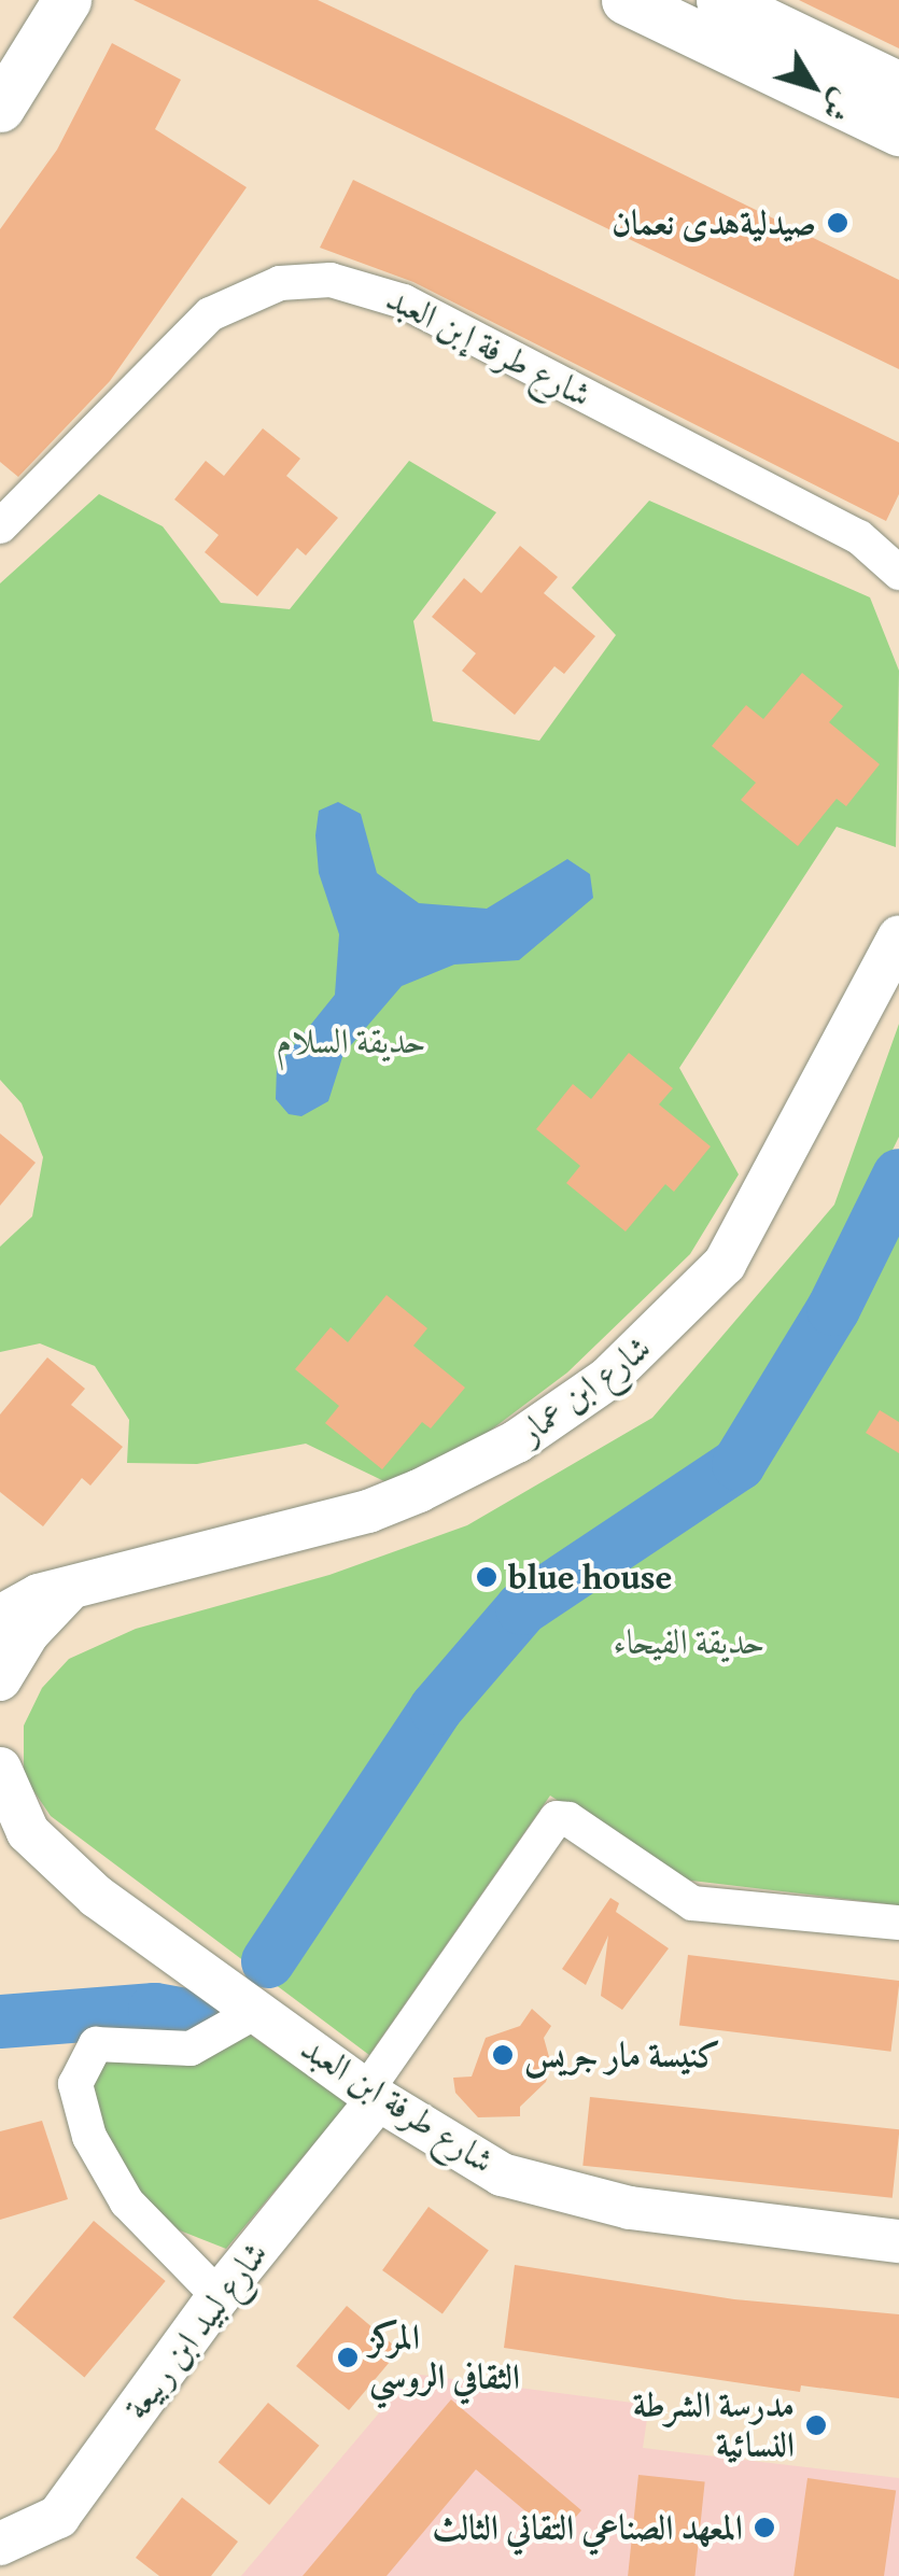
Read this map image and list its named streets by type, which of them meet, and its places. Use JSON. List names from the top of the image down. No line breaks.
{"streets":{"street":["شارع طرفة إبن العبد","شارع ابن عمار","شارع طرفة ابن العبد","شارع لبيد ابن ربيعة"]},"crossings":[["شارع طرفة ابن العبد","شارع لبيد ابن ربيعة"]],"parks":["حديقة السلام","حديقة الفيحاء"],"places":["صيدليةهدى نعمان","blue house","كنيسة مار جريس","المركز الثقافي الروسي","مدرسة الشرطة النسائية","المعهد الصناعي التقاني الثالث"],"north":"bottom right"}
